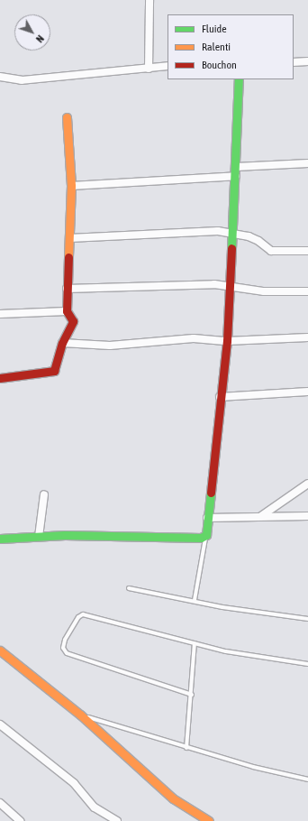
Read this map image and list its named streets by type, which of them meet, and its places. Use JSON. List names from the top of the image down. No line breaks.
{"legend":["Fluide","Ralenti","Bouchon"],"north":"bottom right"}
